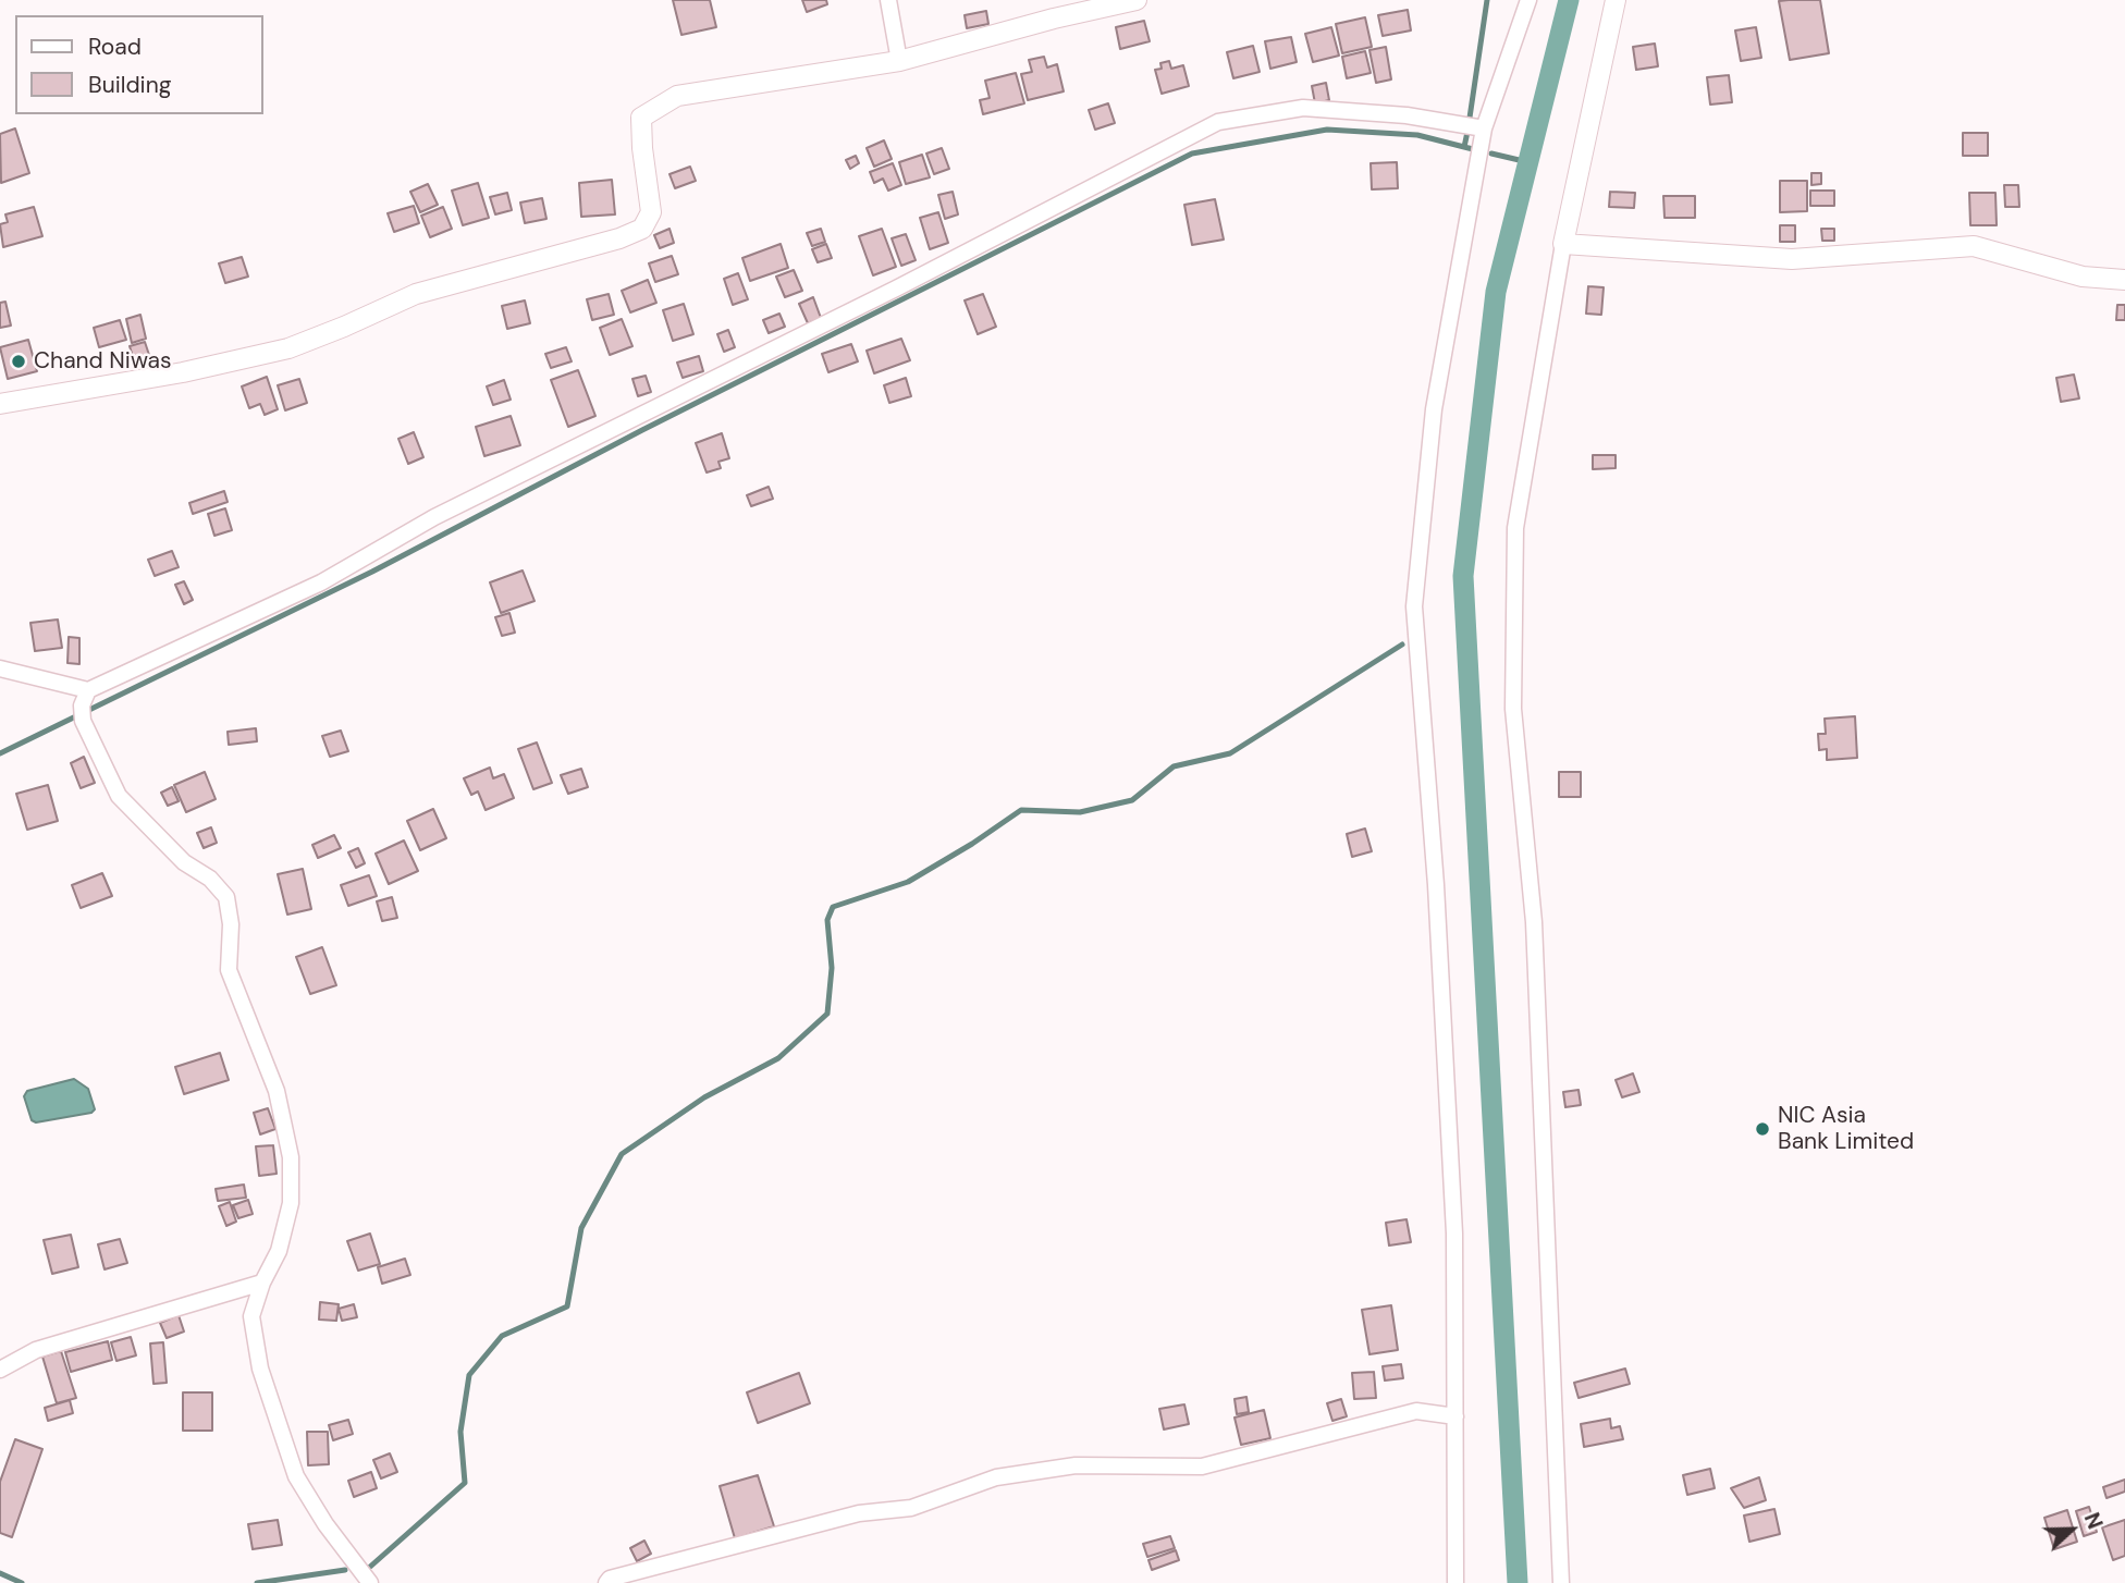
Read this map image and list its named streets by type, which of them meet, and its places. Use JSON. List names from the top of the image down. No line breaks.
{"places":["Chand Niwas","NIC Asia Bank Limited"],"legend":["Road","Building"],"north":"right"}
